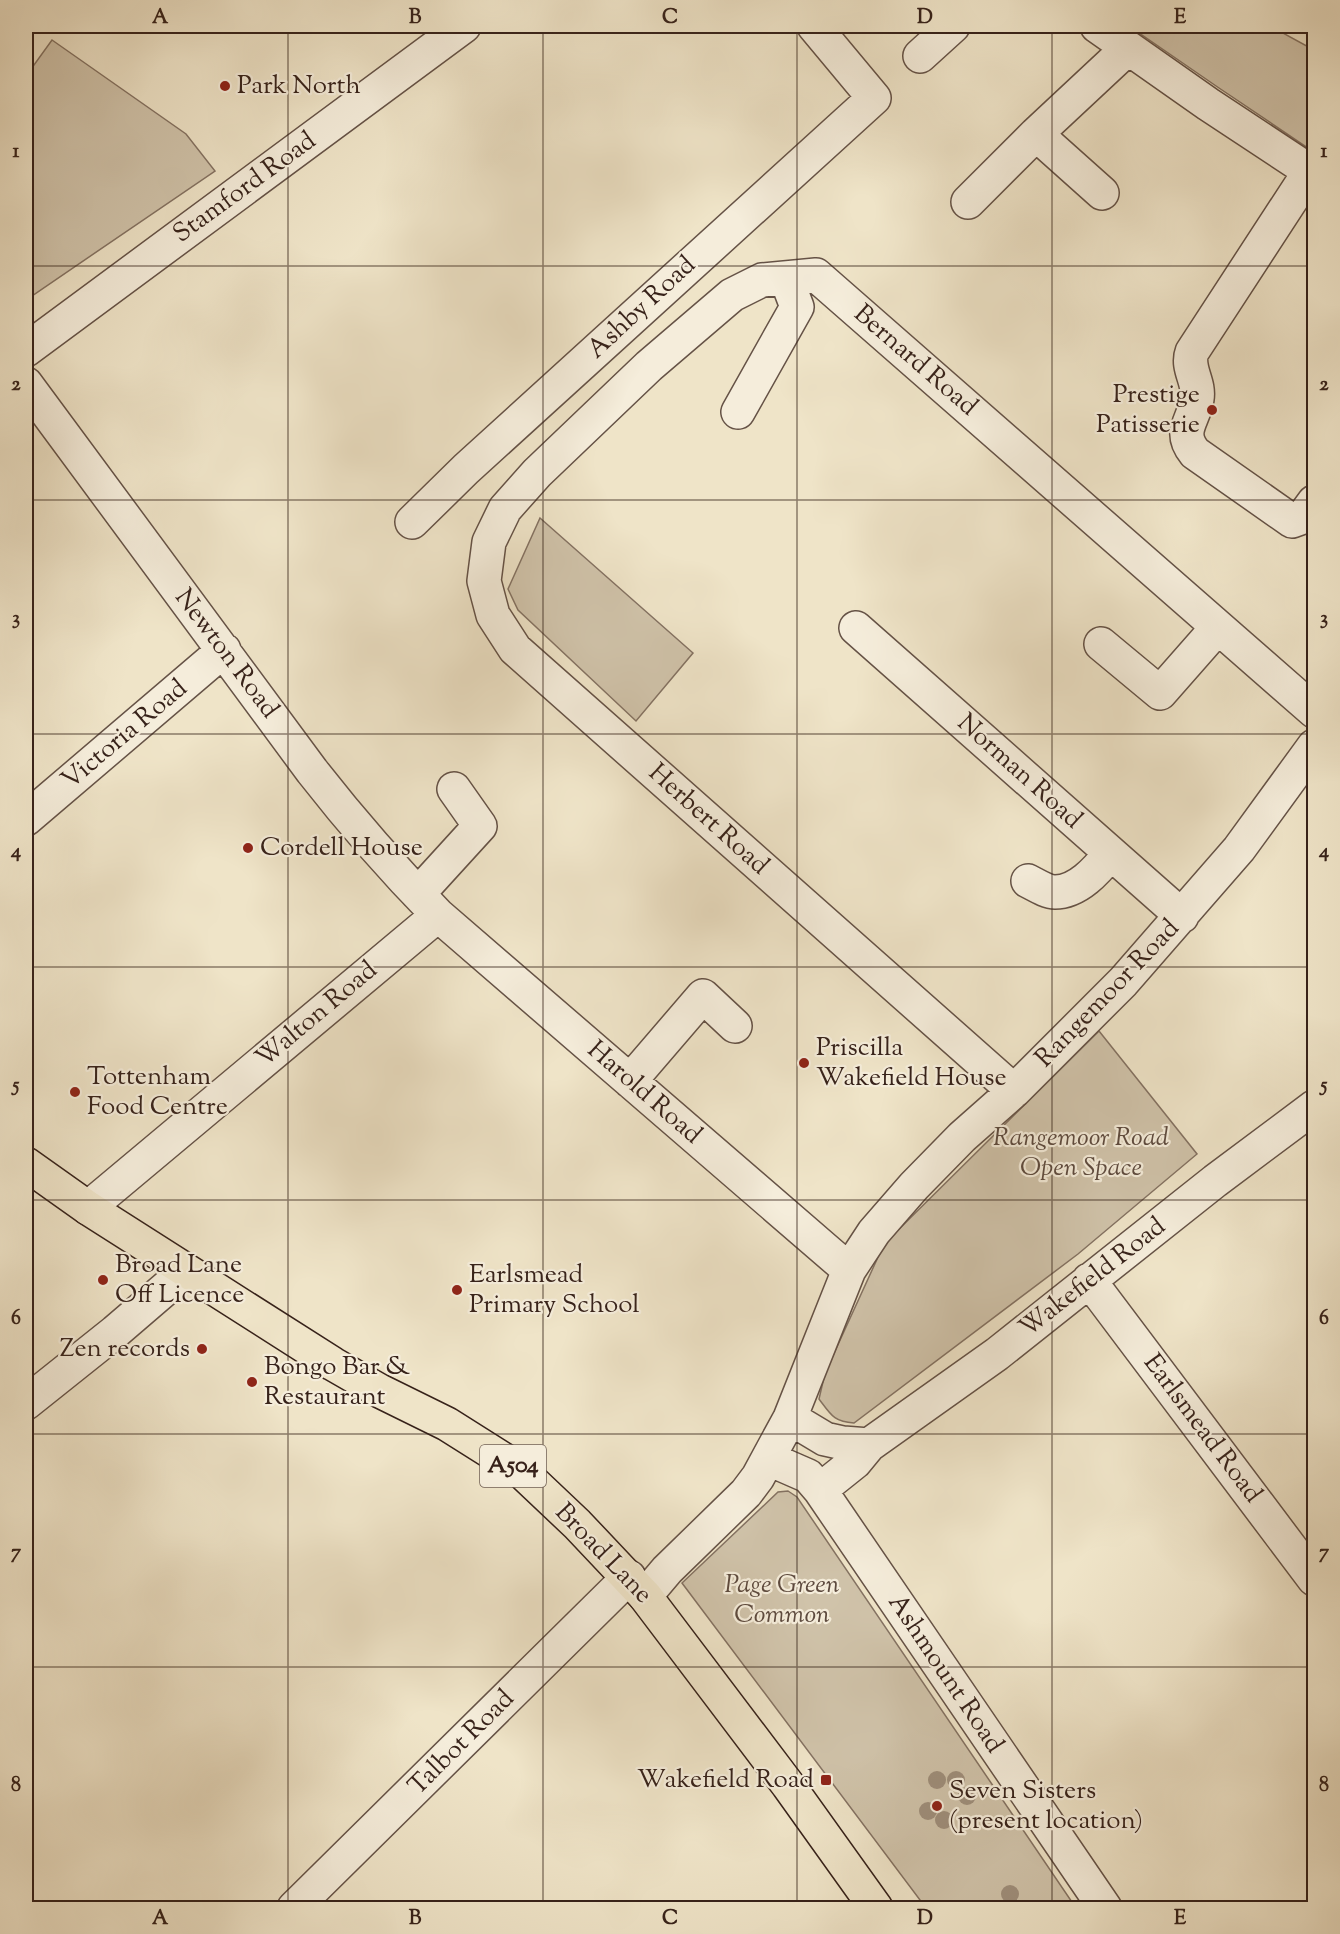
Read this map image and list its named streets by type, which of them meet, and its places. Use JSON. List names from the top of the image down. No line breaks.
{"streets":{"main road":["A504","Broad Lane"],"street":["Stamford Road","Ashby Road","Bernard Road","Newton Road","Victoria Road","Norman Road","Herbert Road","Rangemoor Road","Walton Road","Harold Road","Wakefield Road","Earlsmead Road","Ashmount Road","Talbot Road"]},"crossings":[["Bernard Road","Herbert Road"],["Newton Road","Victoria Road"],["Newton Road","Walton Road"],["Newton Road","Harold Road"],["Norman Road","Rangemoor Road"],["Herbert Road","Rangemoor Road"],["Rangemoor Road","Harold Road"],["Walton Road","Harold Road"],["Walton Road","Broad Lane"],["Wakefield Road","Earlsmead Road"],["Wakefield Road","Ashmount Road"],["Broad Lane","Talbot Road"]],"parks":["Rangemoor Road Open Space","Page Green Common"],"places":{"other":["Park North","Prestige Patisserie","Cordell House","Priscilla Wakefield House","Tottenham Food Centre","Broad Lane Off Licence","Earlsmead Primary School","Zen records","Bongo Bar & Restaurant","Seven Sisters (present location)"],"transit":["Wakefield Road"]},"grid":{"columns":["A","B","C","D","E"],"rows":["1","2","3","4","5","6","7","8"]}}
